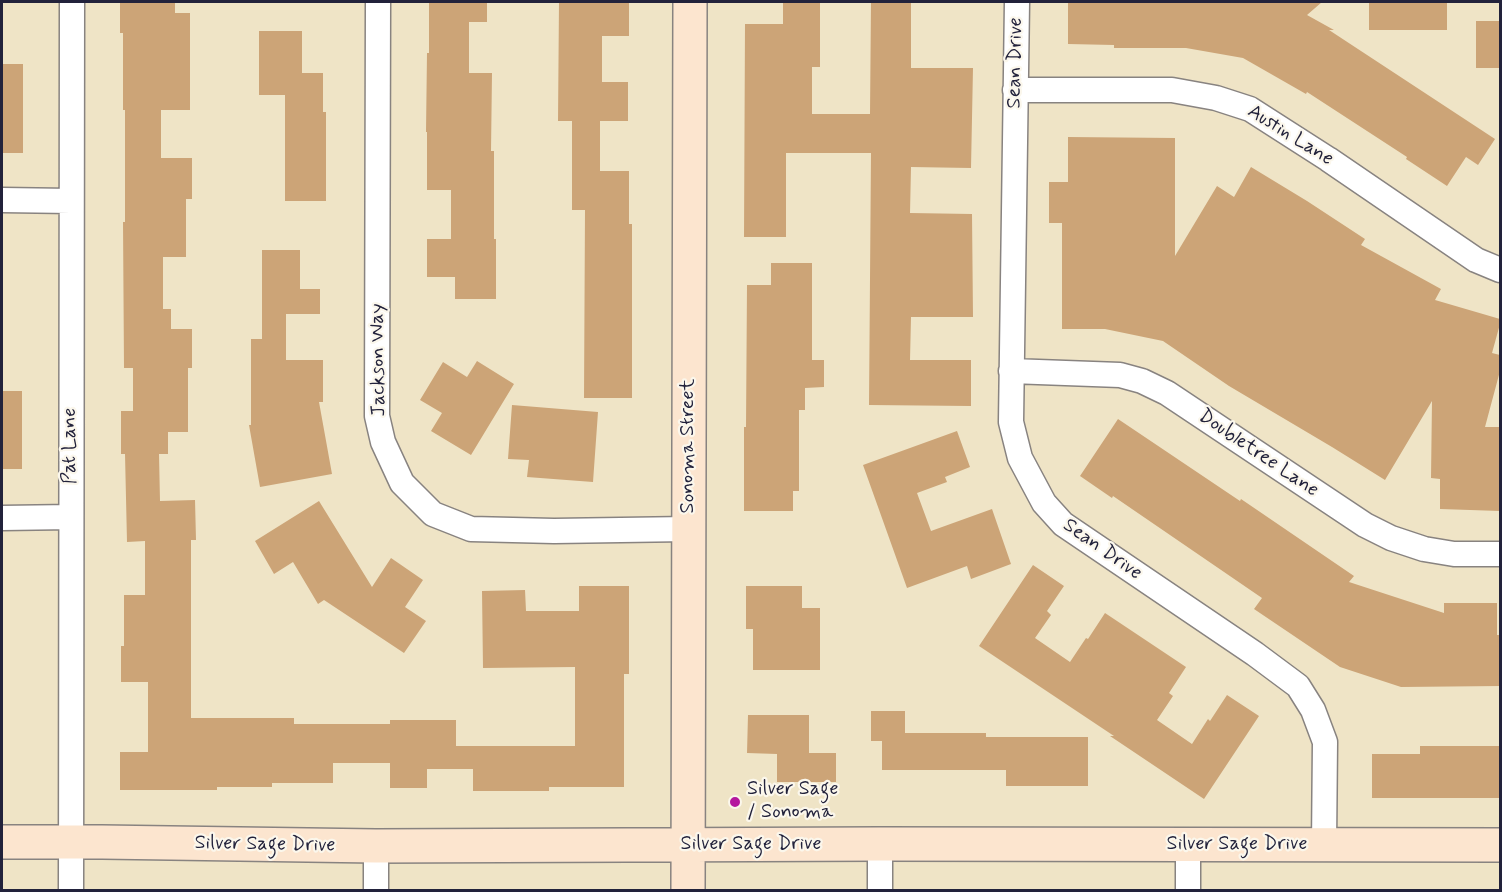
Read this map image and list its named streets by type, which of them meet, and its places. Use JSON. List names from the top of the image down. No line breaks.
{"streets":{"street":["Sean Drive","Austin Lane","Jackson Way","Pat Lane","Sonoma Street","Doubletree Lane","Silver Sage Drive"]},"crossings":[["Sean Drive","Austin Lane"],["Sean Drive","Doubletree Lane"],["Sean Drive","Silver Sage Drive"],["Jackson Way","Sonoma Street"],["Pat Lane","Silver Sage Drive"],["Sonoma Street","Silver Sage Drive"]],"places":["Silver Sage / Sonoma"]}
